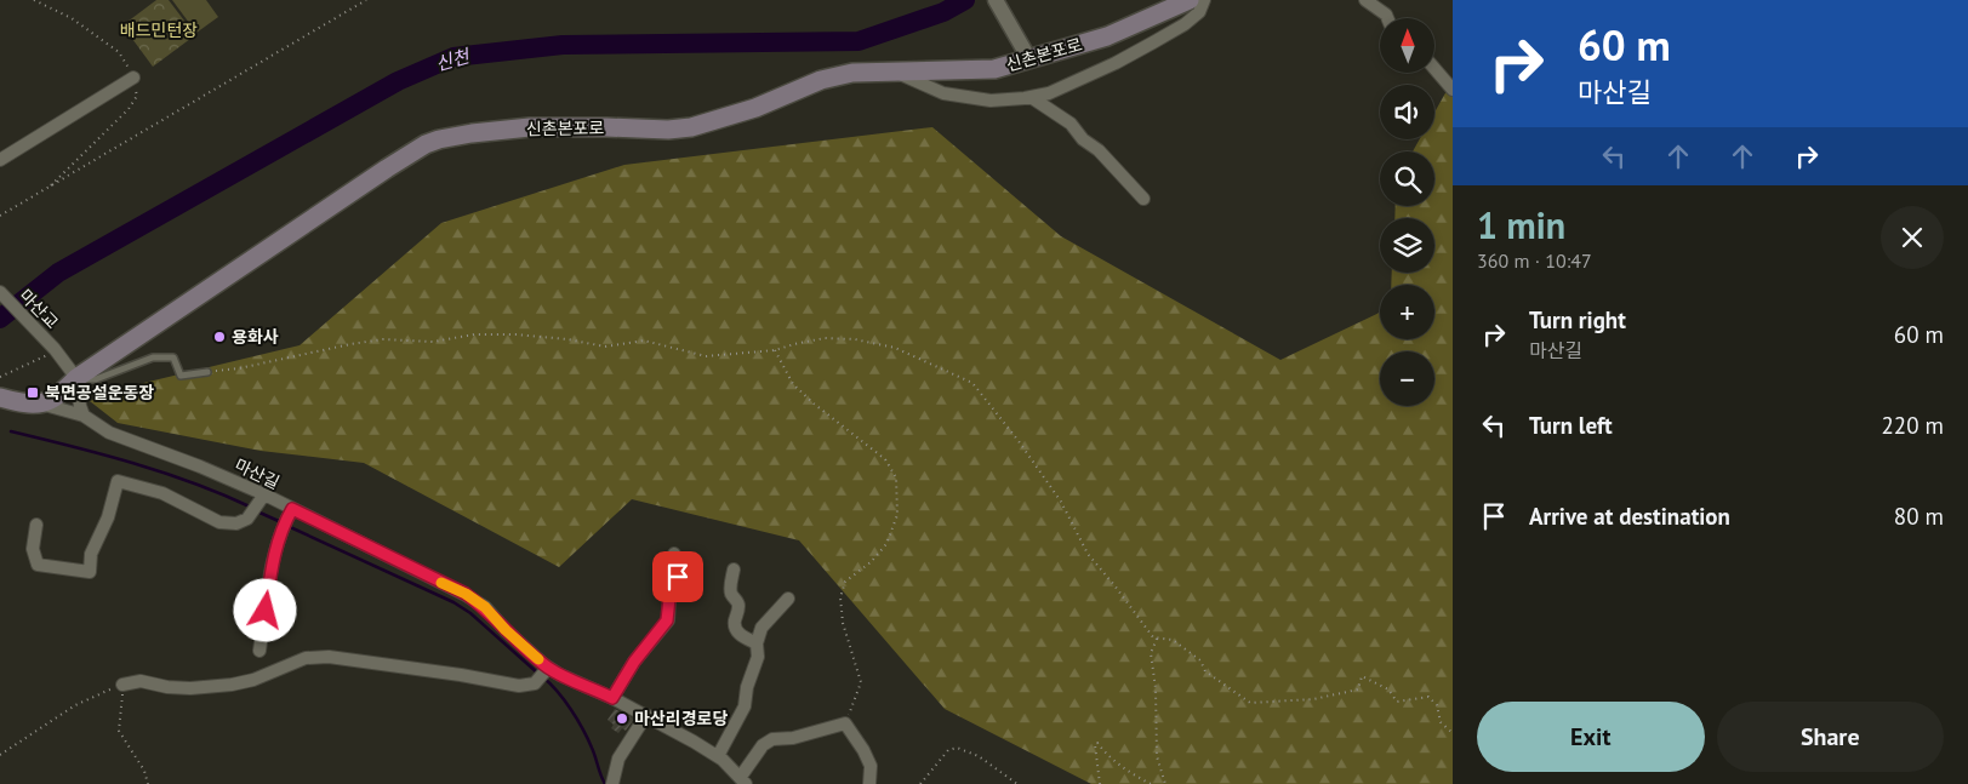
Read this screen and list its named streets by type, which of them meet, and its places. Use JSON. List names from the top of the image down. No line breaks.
{"streets":{"main road":["신촌본포로"],"street":["마산교","마산길"]},"crossings":[["신촌본포로","마산교"],["신촌본포로","마산길"]],"water":["신천"],"parks":["배드민턴장"],"places":{"other":["용화사","마산리경로당"],"transit":["북면공설운동장"]},"north":"top","page":{"turn":["60 m","마산길"],"map_buttons":["+","−"],"heading":["1 min","360 m · 10:47"],"list":[{"name":"Turn right","note":"마산길","value":"60 m"},{"name":"Turn left","value":"220 m"},{"name":"Arrive at destination","value":"80 m"}],"buttons":["Exit","Share"]}}
